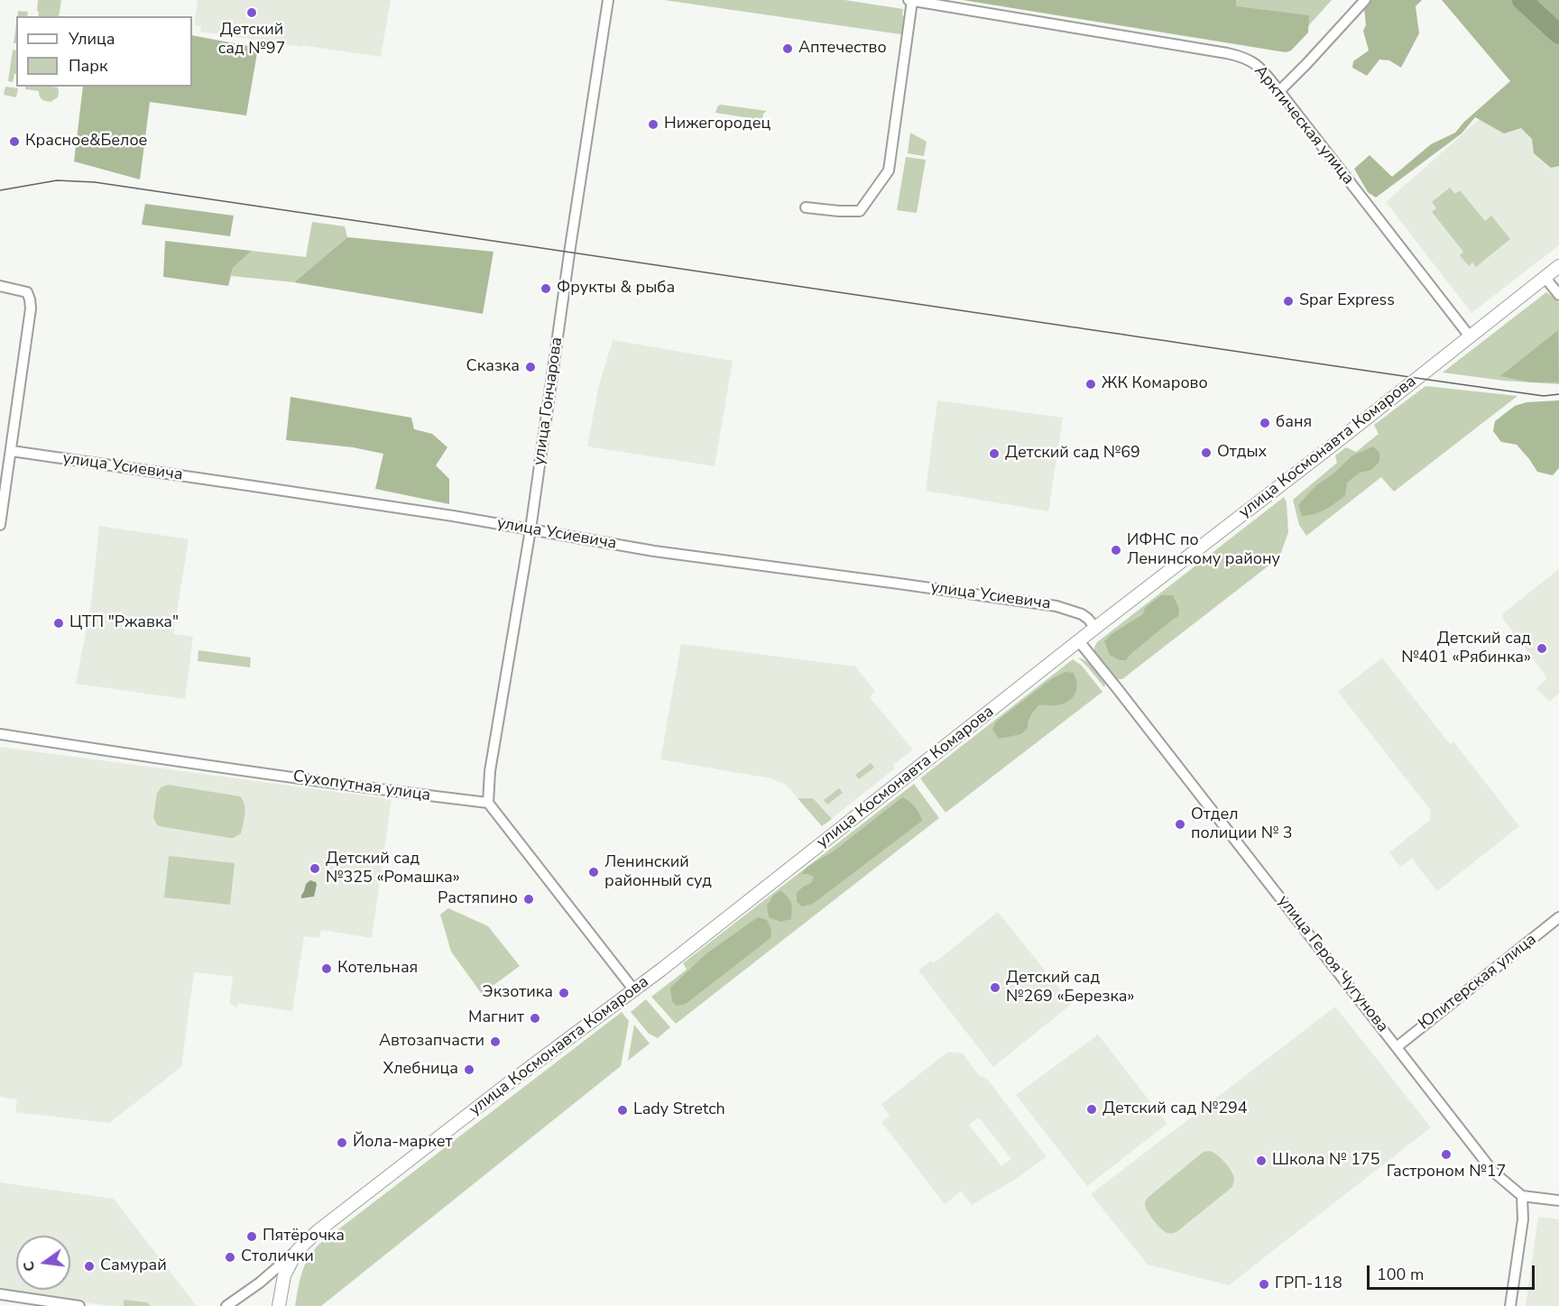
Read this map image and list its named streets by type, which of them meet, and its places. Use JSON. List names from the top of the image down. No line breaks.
{"streets":{"street":["Арктическая улица","улица Гончарова","улица Космонавта Комарова","улица Усиевича","Сухопутная улица","улица Героя Чугунова","Юпитерская улица"]},"crossings":[["Арктическая улица","улица Космонавта Комарова"],["улица Гончарова","улица Усиевича"],["улица Гончарова","Сухопутная улица"],["улица Космонавта Комарова","улица Усиевича"],["улица Космонавта Комарова","улица Героя Чугунова"],["улица Героя Чугунова","Юпитерская улица"]],"places":["Детский сад №97","Аптечество","Нижегородец","Красное&Белое","Фрукты & рыба","Spar Express","Сказка","ЖК Комарово","баня","Отдых","Детский сад №69","ИФНС по Ленинскому району","ЦТП \"Ржавка\"","Детский сад №401 «Рябинка»","Отдел полиции № 3","Детский сад №325 «Ромашка»","Ленинский районный суд","Растяпино","Котельная","Детский сад №269 «Березка»","Экзотика","Магнит","Автозапчасти","Хлебница","Детский сад №294","Lady Stretch","Йола-маркет","Гастроном №17","Школа № 175","Пятёрочка","Столички","Самурай","ГРП-118"],"legend":["Улица","Парк"],"scale_bar":"100 m","north":"left"}
